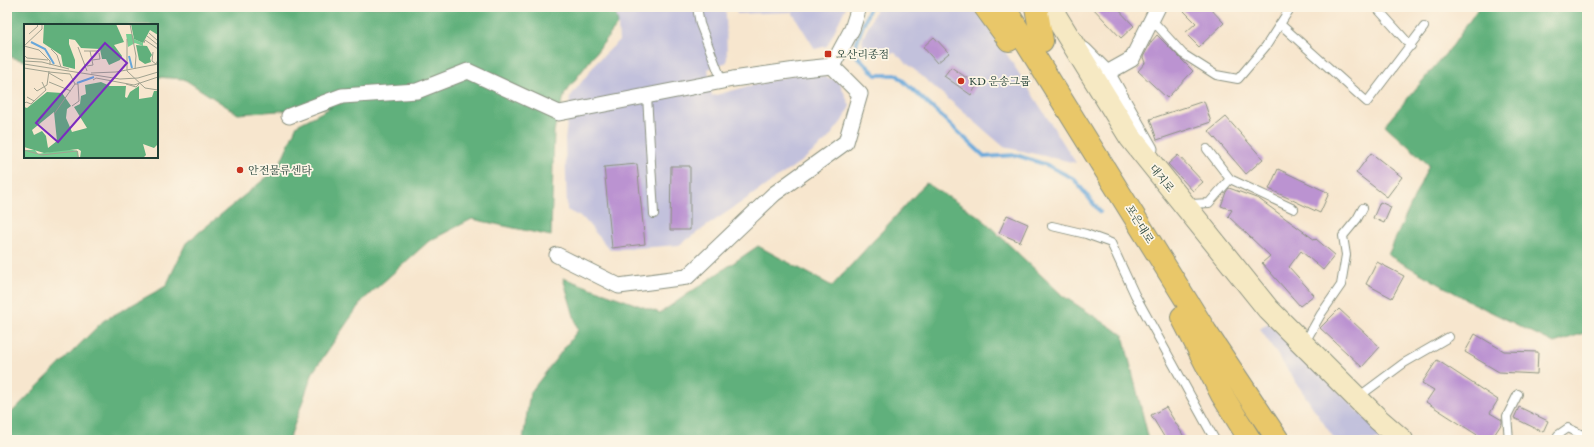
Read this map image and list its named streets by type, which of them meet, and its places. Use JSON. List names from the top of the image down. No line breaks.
{"streets":{"highway":["포은대로"],"main road":["대지로"]},"places":{"transit":["오산리종점"],"other":["KD 운송그룹","안전물류센타"]}}
